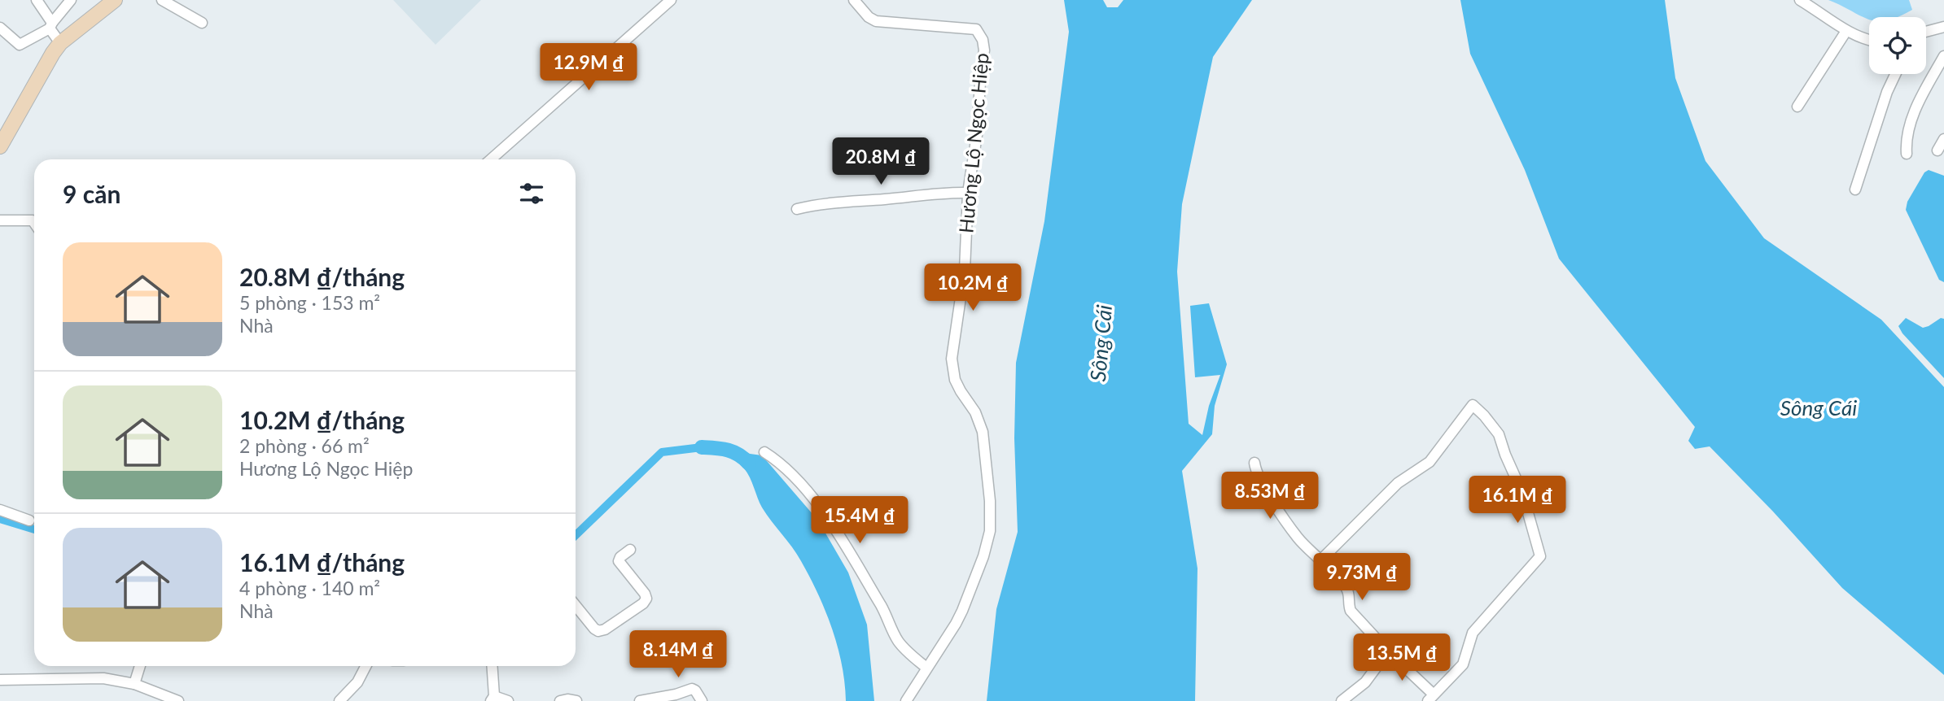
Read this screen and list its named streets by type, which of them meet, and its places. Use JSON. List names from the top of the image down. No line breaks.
{"streets":{"street":["Hương Lộ Ngọc Hiệp"]},"water":["Sông Cái"],"page":{"price":["12.9M ₫","20.8M ₫","10.2M ₫","8.53M ₫","16.1M ₫","15.4M ₫","9.73M ₫","8.14M ₫","13.5M ₫"],"heading":"9 căn","list":[{"name":"20.8M ₫/tháng","note":"5 phòng · 153 m² · Nhà"},{"name":"10.2M ₫/tháng","note":"2 phòng · 66 m² · Hương Lộ Ngọc Hiệp"},{"name":"16.1M ₫/tháng","note":"4 phòng · 140 m² · Nhà"}]}}
